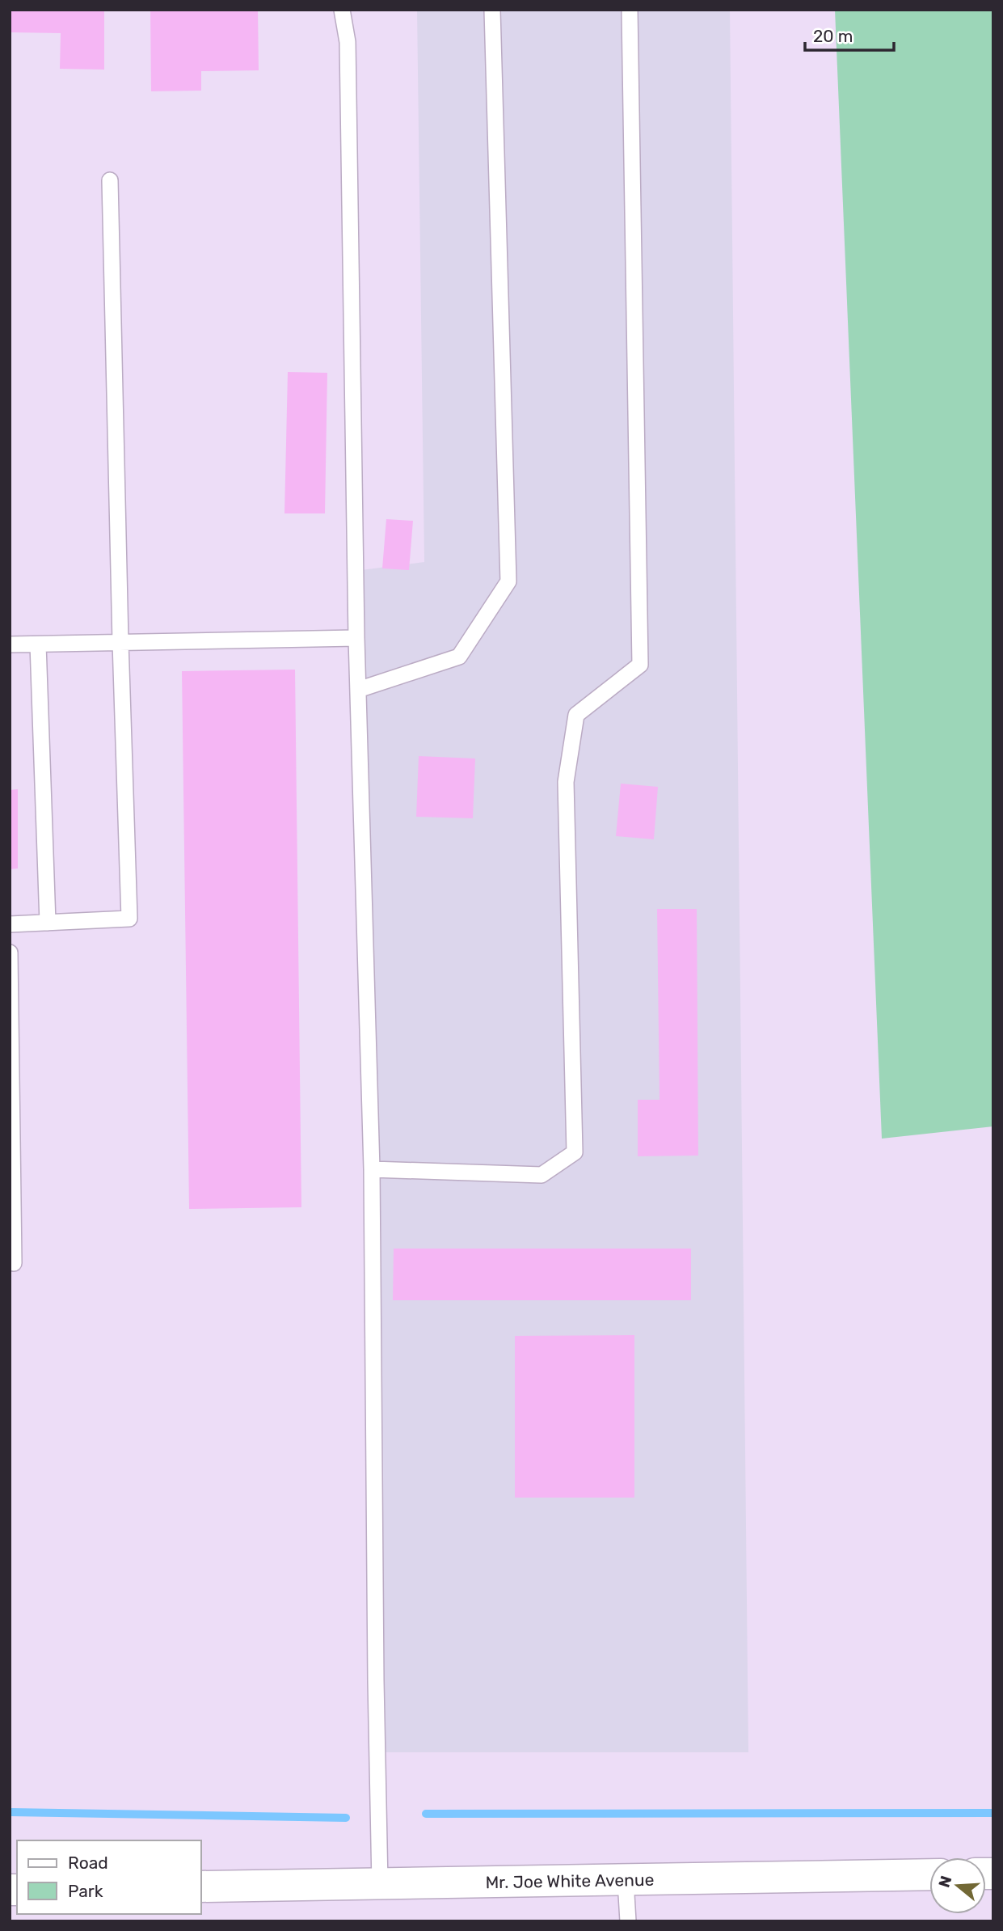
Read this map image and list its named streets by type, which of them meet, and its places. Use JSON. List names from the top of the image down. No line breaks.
{"streets":{"street":["Mr. Joe White Avenue"]},"legend":["Road","Park"],"scale_bar":"20 m","north":"left"}
